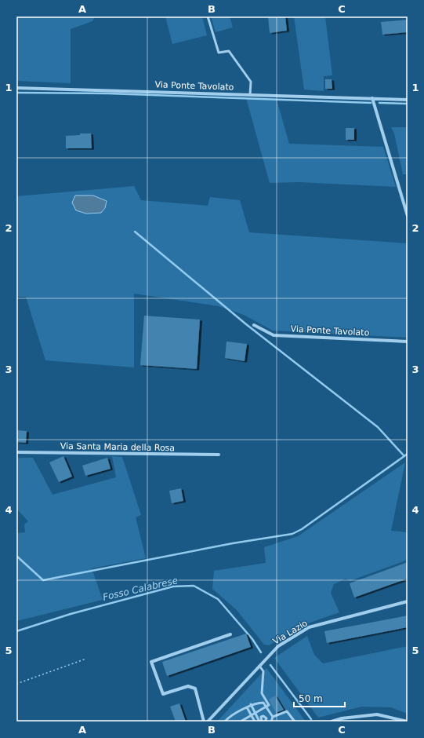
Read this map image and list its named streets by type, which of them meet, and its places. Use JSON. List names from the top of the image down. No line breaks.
{"streets":{"street":["Via Ponte Tavolato","Via Santa Maria della Rosa","Via Lazio"]},"water":["Fosso Calabrese"],"scale_bar":"50 m","grid":{"columns":["A","B","C"],"rows":["1","2","3","4","5"]}}
